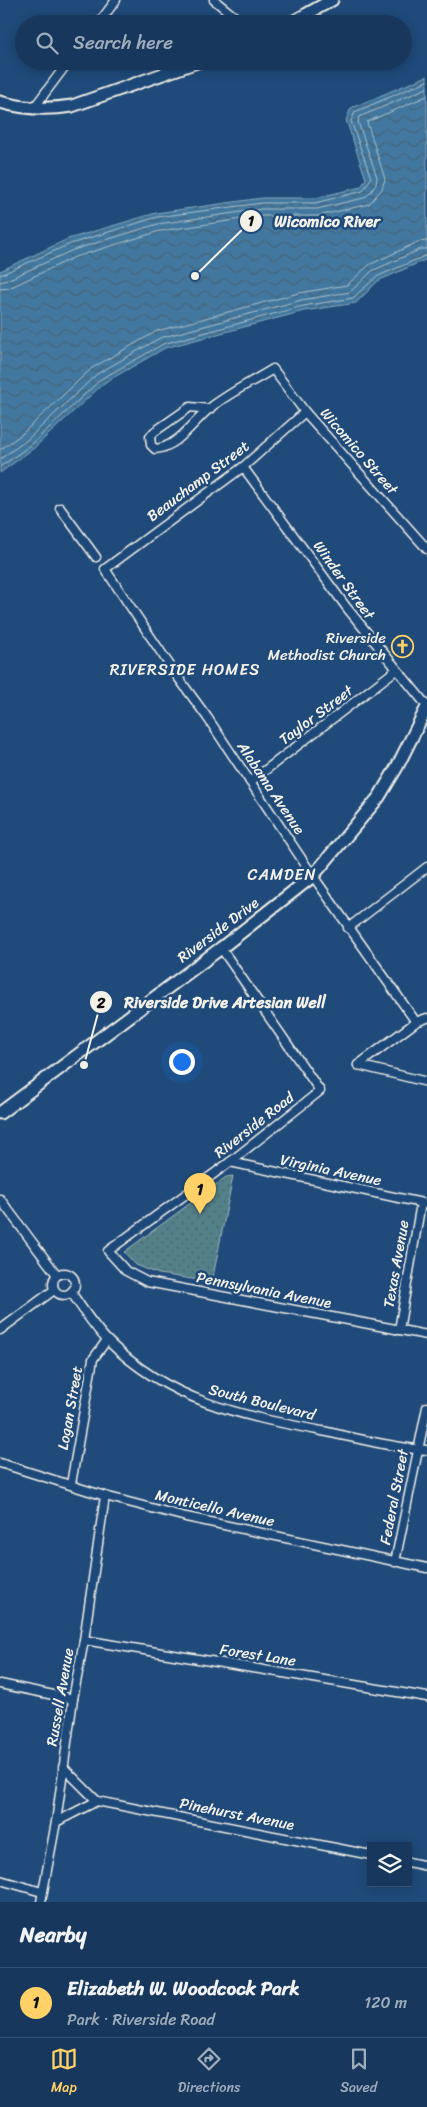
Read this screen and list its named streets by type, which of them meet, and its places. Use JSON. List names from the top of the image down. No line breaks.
{"streets":{"street":["Wicomico Street","Beauchamp Street","Winder Street","Taylor Street","Alabama Avenue","Riverside Drive","Riverside Road","Virginia Avenue","Texas Avenue","Pennsylvania Avenue","South Boulevard","Logan Street","Federal Street","Monticello Avenue","Forest Lane","Russell Avenue","Pinehurst Avenue"]},"crossings":[["Wicomico Street","Beauchamp Street"],["Beauchamp Street","Winder Street"],["Beauchamp Street","Alabama Avenue"],["Winder Street","Taylor Street"],["Winder Street","Riverside Drive"],["Taylor Street","Alabama Avenue"],["Alabama Avenue","Riverside Drive"],["Riverside Drive","Riverside Road"],["Riverside Road","Virginia Avenue"],["Riverside Road","Pennsylvania Avenue"],["Virginia Avenue","Texas Avenue"],["Texas Avenue","Pennsylvania Avenue"],["South Boulevard","Logan Street"],["South Boulevard","Federal Street"],["Logan Street","Monticello Avenue"],["Federal Street","Monticello Avenue"],["Monticello Avenue","Russell Avenue"],["Forest Lane","Russell Avenue"]],"districts":["RIVERSIDE HOMES","CAMDEN"],"places":{"other":["Wicomico River","Riverside Drive Artesian Well"],"church":["Riverside Methodist Church"]},"page":{"search":"Search here","pins":"1","heading":"Nearby","list":[{"mark":"1","name":"Elizabeth W. Woodcock Park","note":"Park · Riverside Road","value":"120 m"}],"nav":["Map","Directions","Saved"]}}
